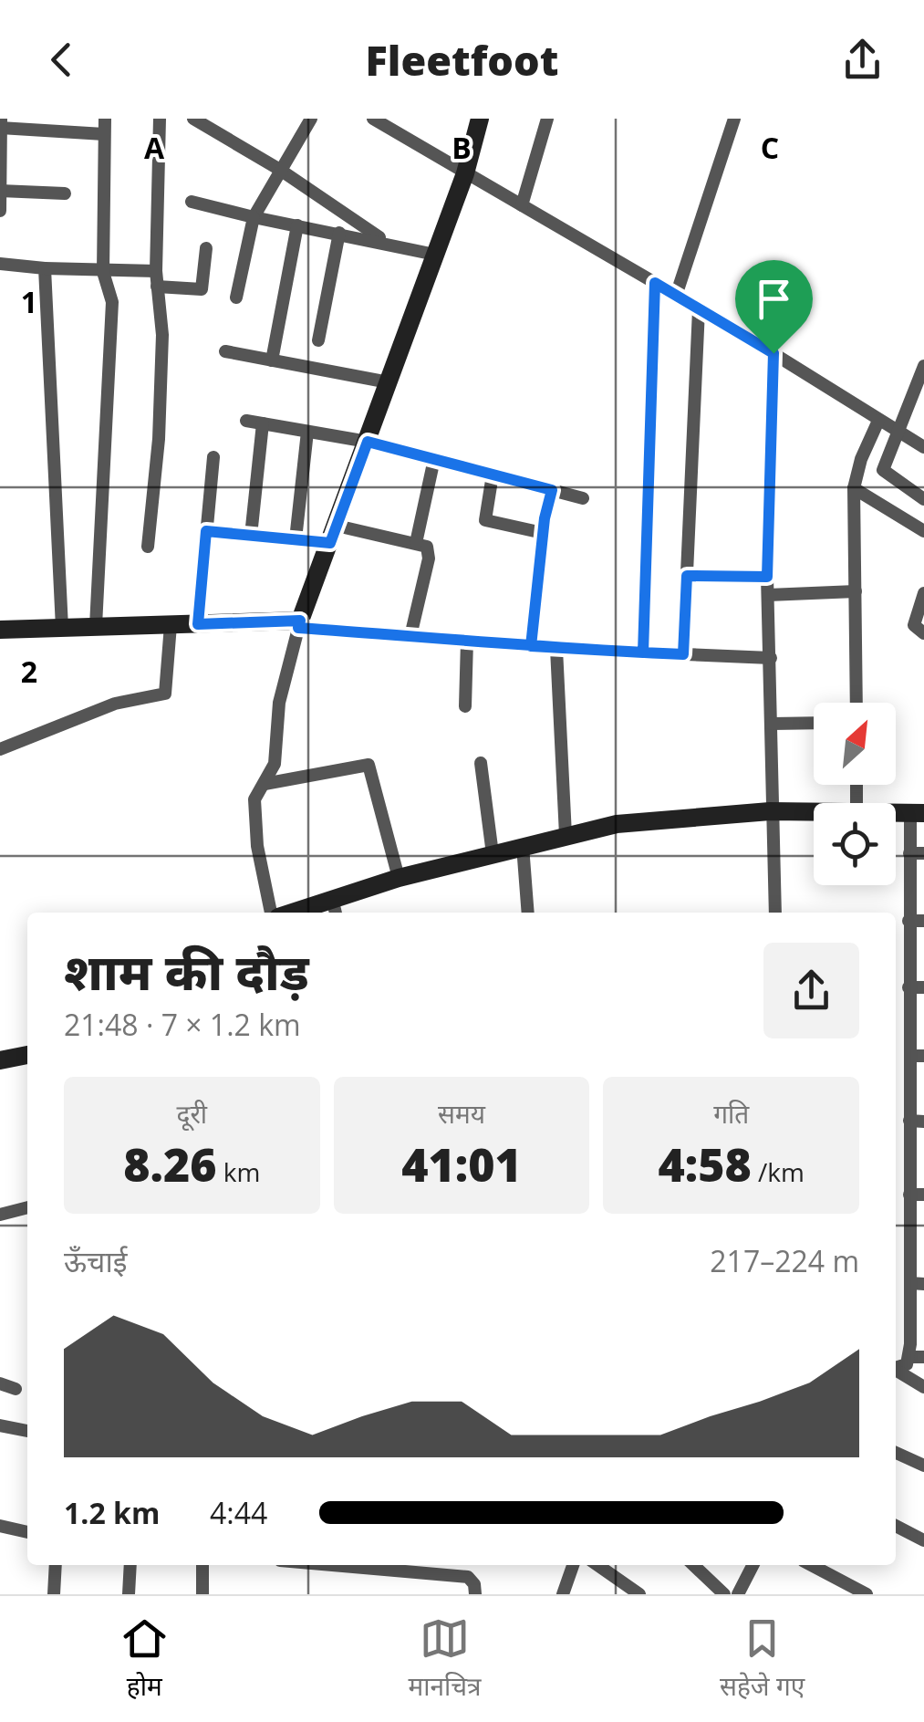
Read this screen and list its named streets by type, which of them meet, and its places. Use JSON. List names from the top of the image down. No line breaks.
{"north":"top right","page":{"header":"Fleetfoot","heading":["शाम की दौड़","21:48 · 7 × 1.2 km"],"stats":[["दूरी","8.26 km"],["समय","41:01"],["गति","4:58 /km"]],"chart":["ऊँचाई","217–224 m"],"list":[{"name":"1.2 km","note":"4:44"}],"tabs":["होम","मानचित्र","सहेजे गए"]},"grid":{"columns":["A","B","C"],"rows":["1","2"]}}
